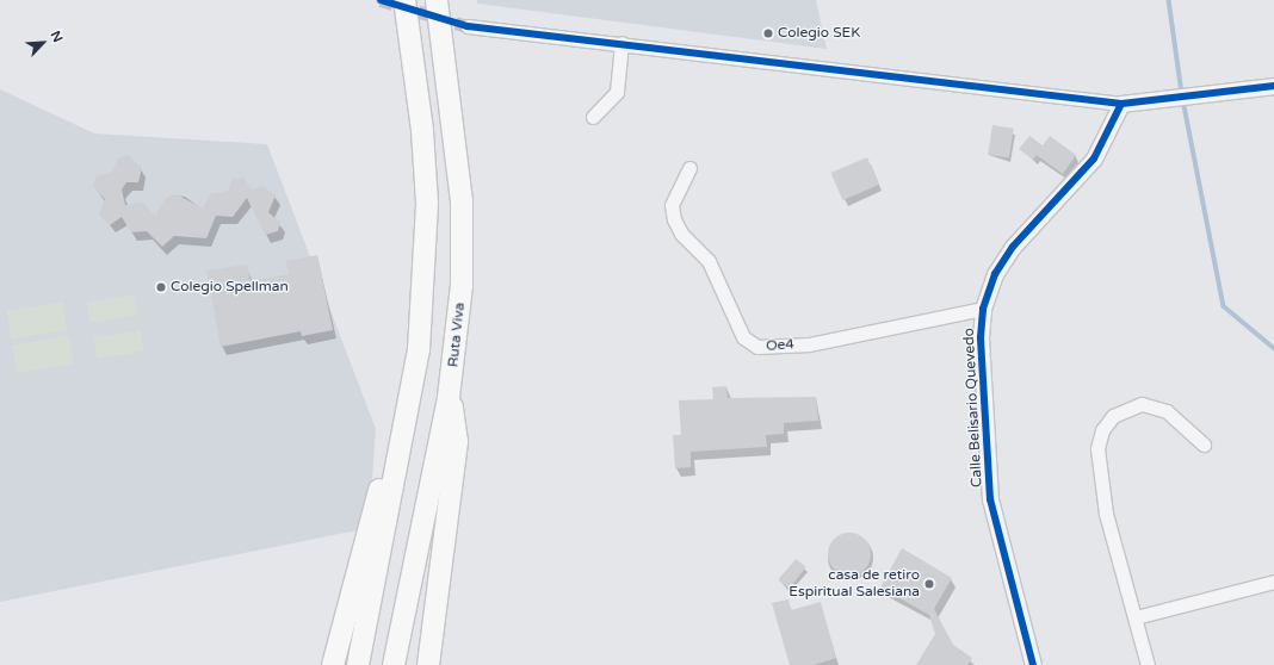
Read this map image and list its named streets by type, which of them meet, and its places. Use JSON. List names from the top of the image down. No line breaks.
{"streets":{"highway":["Ruta Viva"],"street":["Oe4","Calle Belisario Quevedo"]},"crossings":[["Oe4","Calle Belisario Quevedo"]],"places":["Colegio SEK","Colegio Spellman","casa de retiro Espiritual Salesiana"],"north":"top right"}
